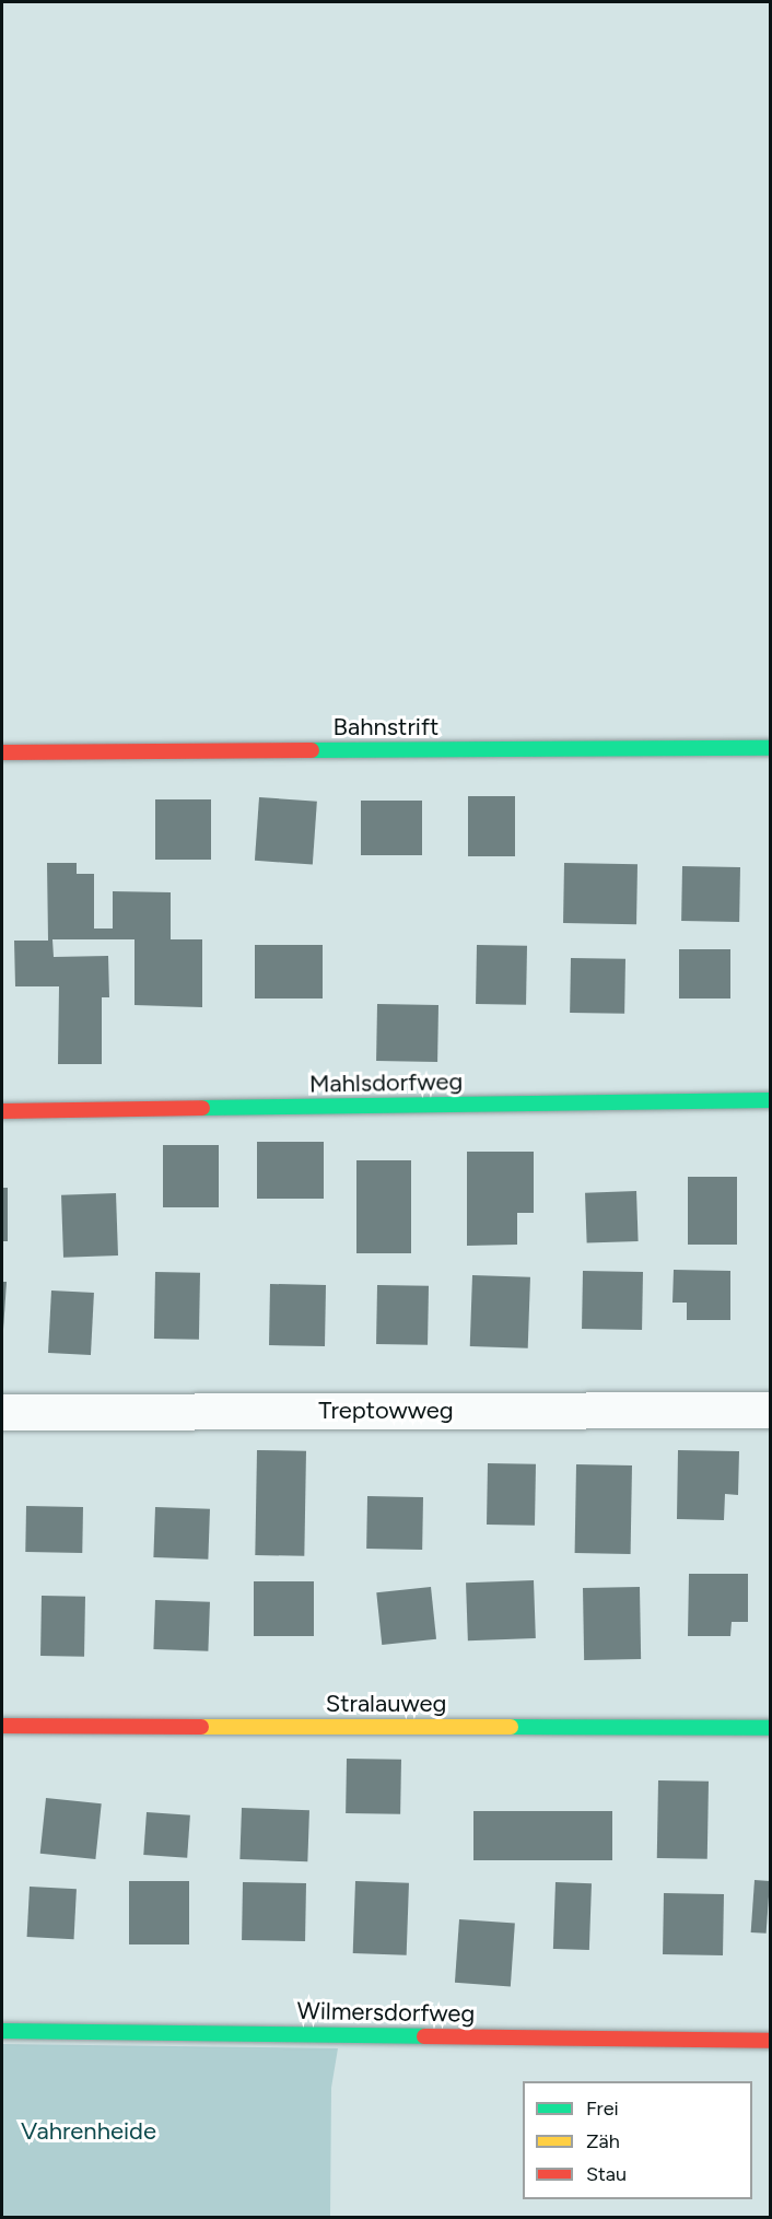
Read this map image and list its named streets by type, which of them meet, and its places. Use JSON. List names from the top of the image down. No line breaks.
{"streets":{"street":["Bahnstrift","Mahlsdorfweg","Treptowweg","Stralauweg","Wilmersdorfweg"]},"parks":["Vahrenheide"],"legend":["Frei","Zäh","Stau"]}
